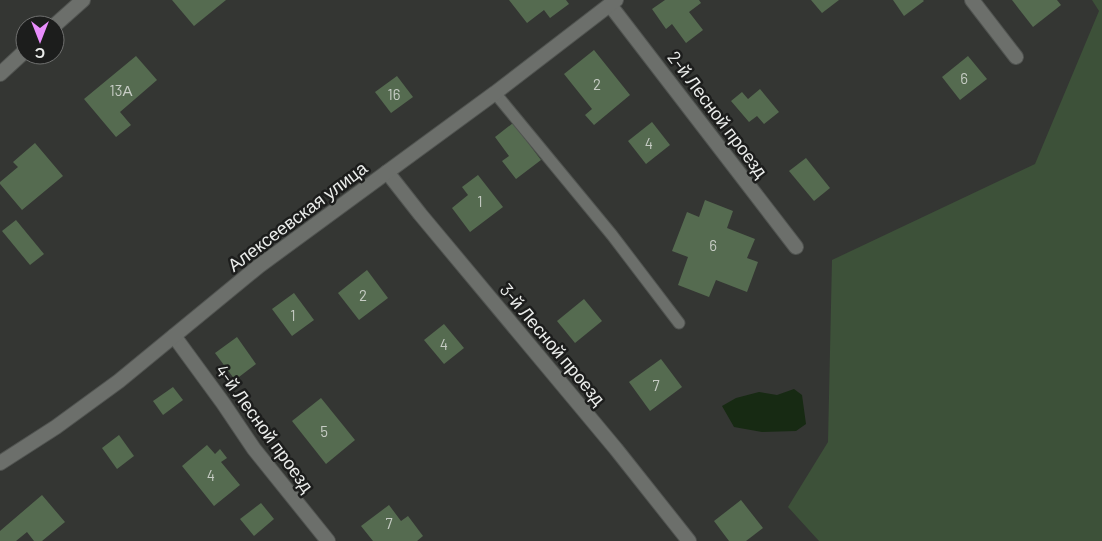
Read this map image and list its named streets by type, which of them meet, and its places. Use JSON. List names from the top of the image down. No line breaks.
{"streets":{"street":["2-й Лесной проезд","Алексеевская улица","3-й Лесной проезд","4-й Лесной проезд"]},"crossings":[["2-й Лесной проезд","Алексеевская улица"],["Алексеевская улица","3-й Лесной проезд"],["Алексеевская улица","4-й Лесной проезд"]],"house_numbers":["6","2","13А","16","4","1","6","2","1","4","7","5","4","7"],"north":"bottom"}
